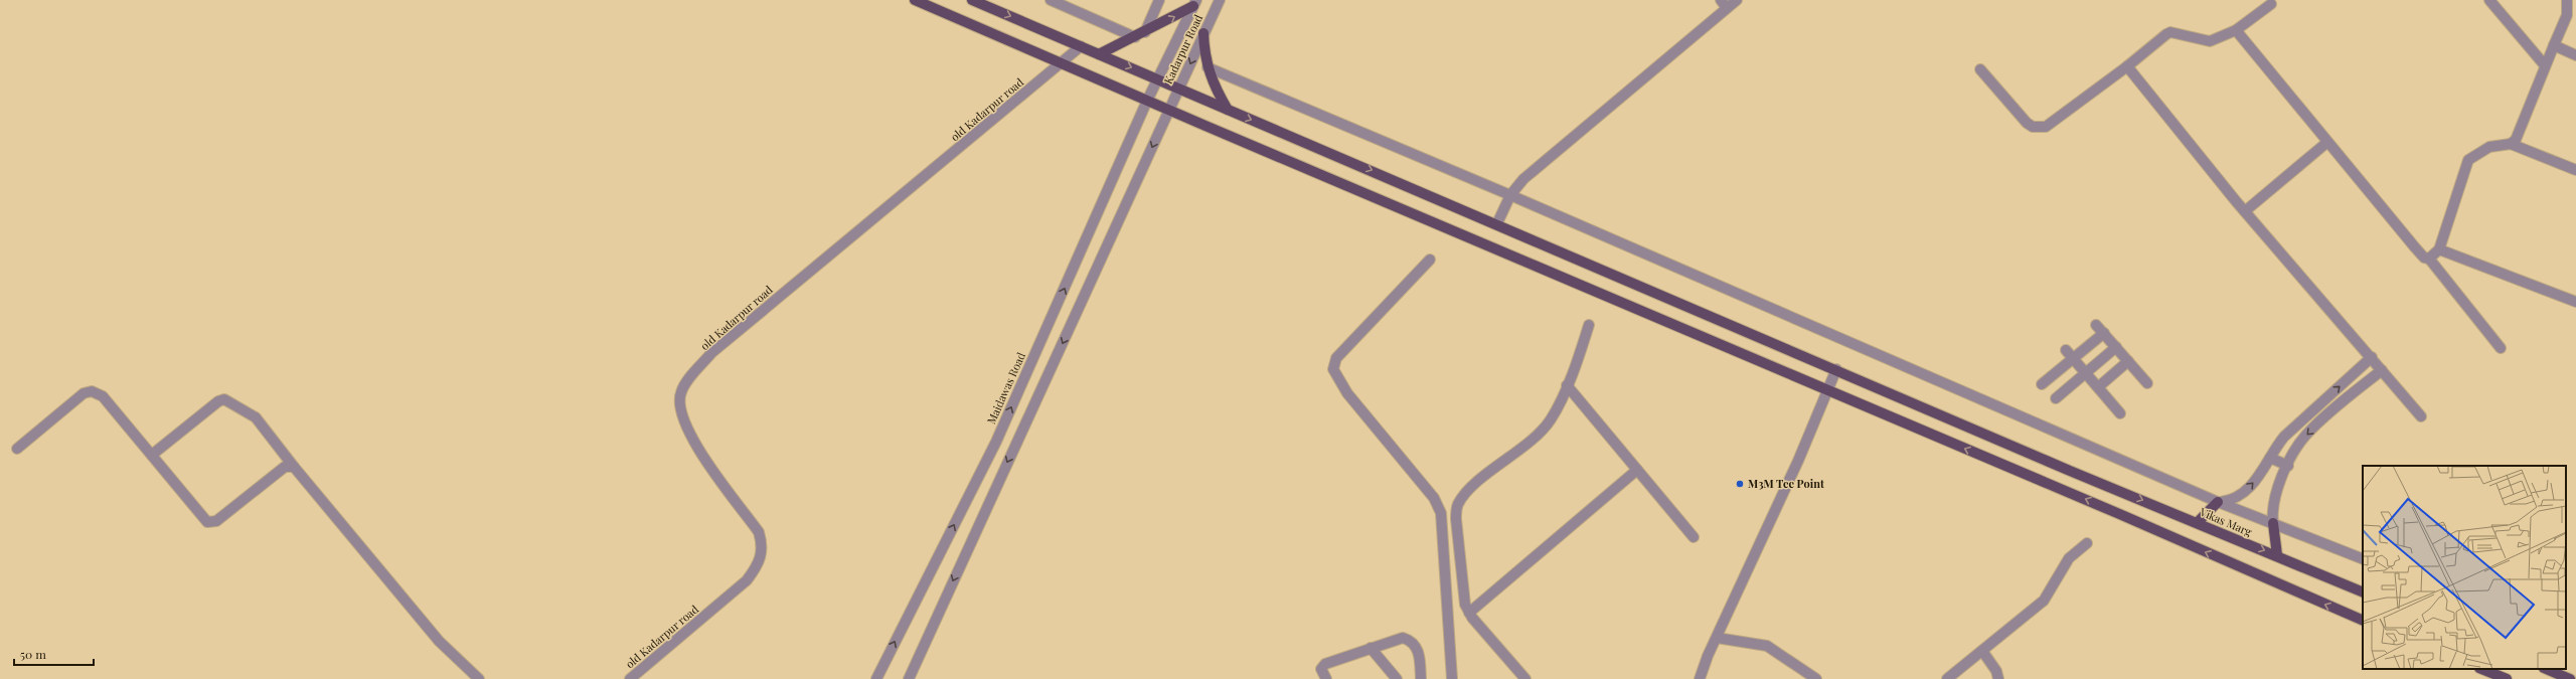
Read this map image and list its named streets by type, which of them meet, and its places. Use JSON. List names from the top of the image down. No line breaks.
{"streets":{"main road":["Vikas Marg"],"street":["Kadarpur Road","old Kadarpur road","Maidawas Road"]},"crossings":[["Kadarpur Road","Maidawas Road"],["Kadarpur Road","Vikas Marg"],["old Kadarpur road","Vikas Marg"]],"places":["M3M Tee Point"],"scale_bar":"50 m"}
